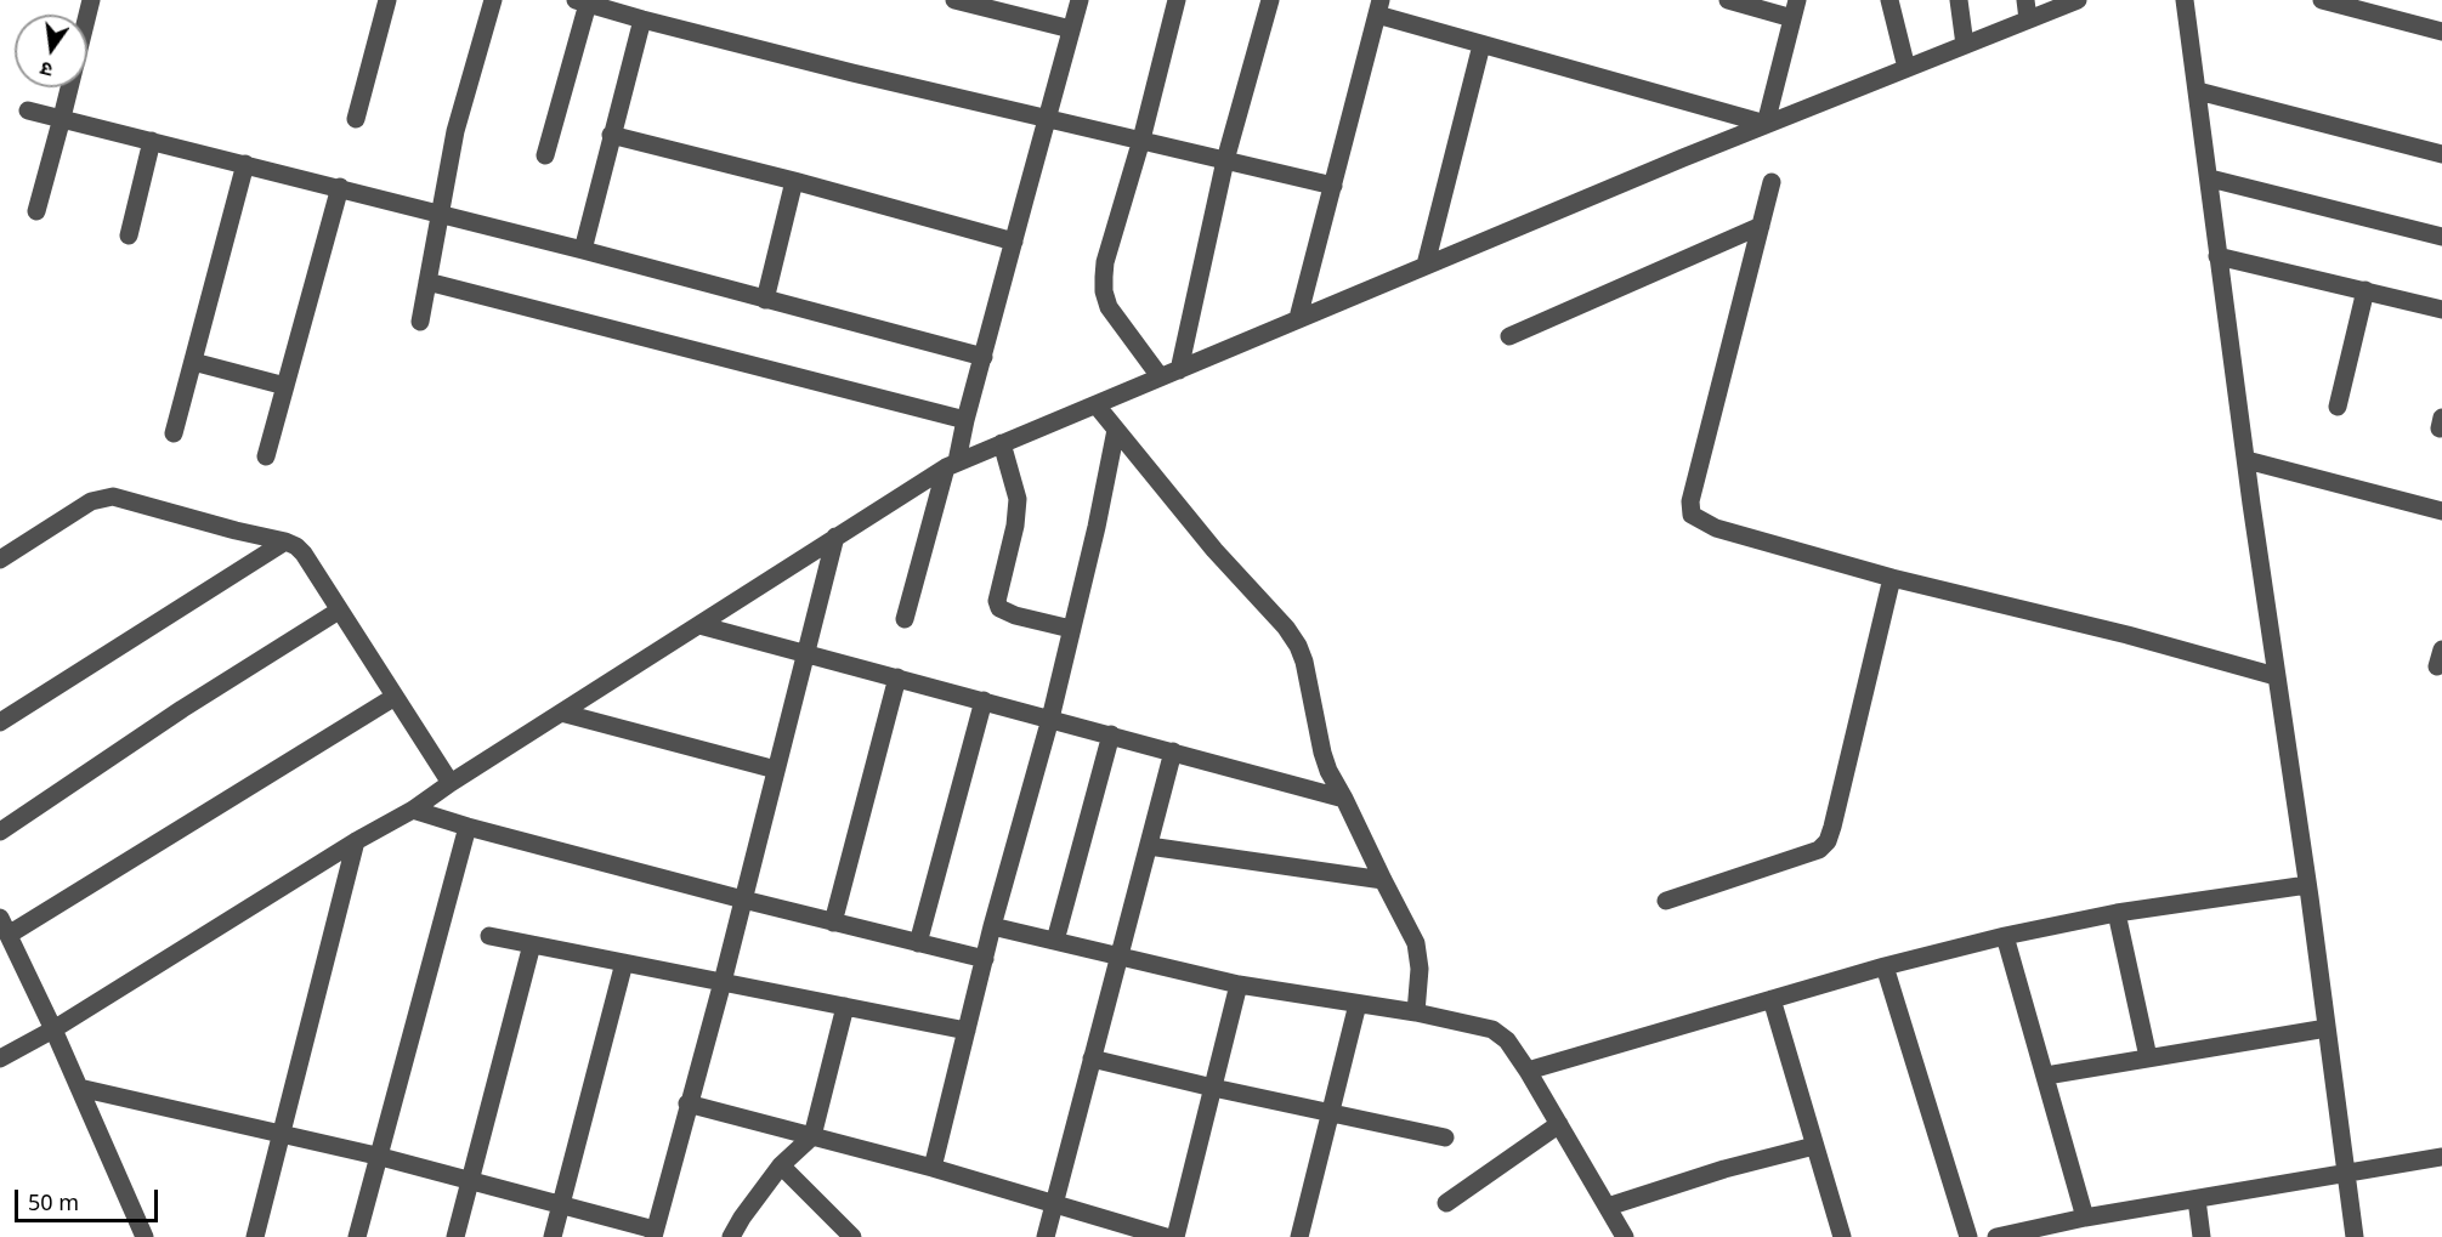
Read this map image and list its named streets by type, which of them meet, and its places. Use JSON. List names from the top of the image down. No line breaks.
{"scale_bar":"50 m","north":"bottom"}
